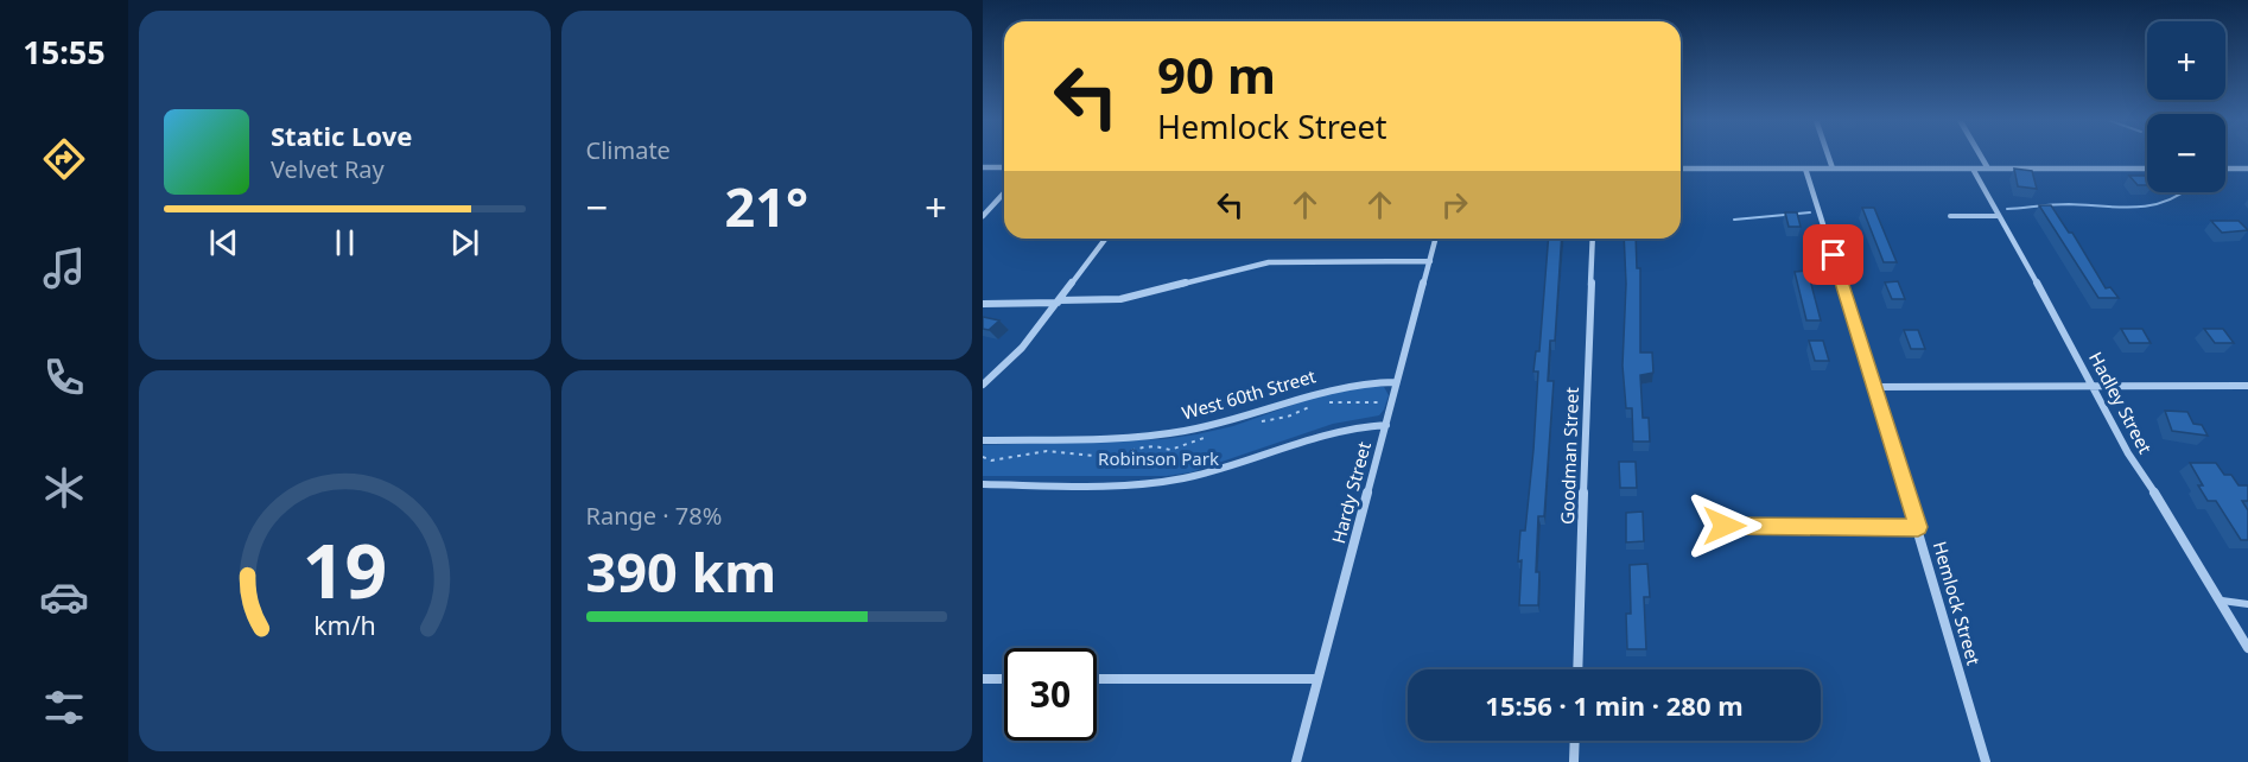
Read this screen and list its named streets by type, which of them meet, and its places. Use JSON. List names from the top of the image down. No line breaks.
{"streets":{"street":["West 60th Street","Hadley Street","Goodman Street","Hardy Street","Hemlock Street"]},"crossings":[["West 60th Street","Hardy Street"]],"parks":["Robinson Park"],"page":{"tabs":"15:55","tile":["Climate",["Range · 78%","390 km"]],"map_buttons":["+","−"],"turn":["90 m","Hemlock Street"],"song":["Static Love","Velvet Ray"],"heat":["−","21°","+"],"limit":"30","trip":"15:56 · 1 min · 280 m","gauge":["19","km/h"]}}
